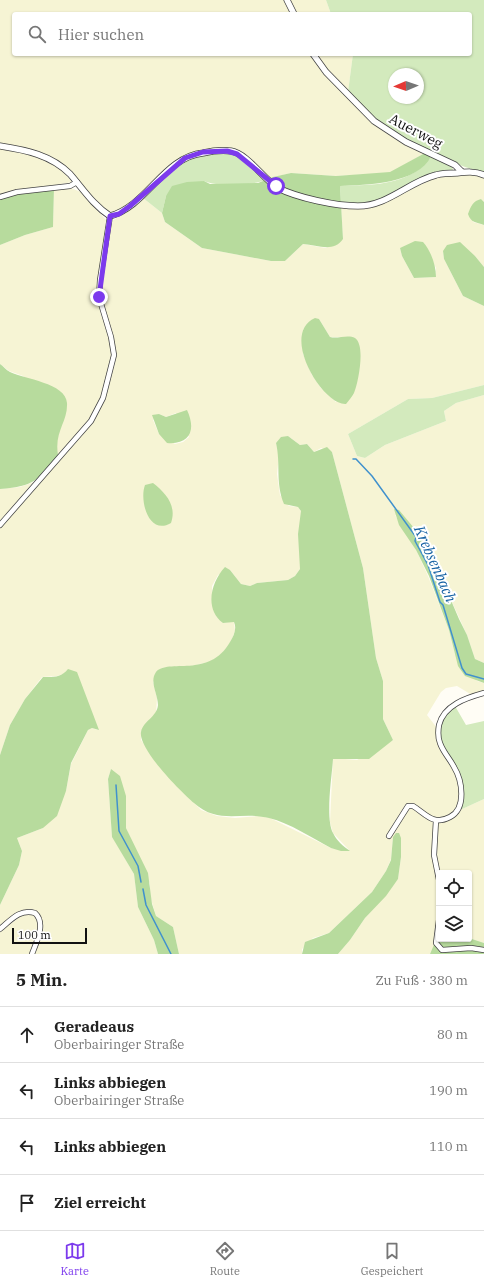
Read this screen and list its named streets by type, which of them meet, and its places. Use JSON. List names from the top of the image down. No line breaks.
{"streets":{"street":["Auerweg"]},"water":["Krebsenbach"],"scale_bar":"100 m","north":"left","page":{"search":"Hier suchen","scale":"100 m","heading":["5 Min.","Zu Fuß · 380 m"],"list":[["Geradeaus","Oberbairinger Straße","80 m"],["Links abbiegen","Oberbairinger Straße","190 m"],["Links abbiegen","110 m"],"Ziel erreicht"],"nav":["Karte","Route","Gespeichert"]}}
